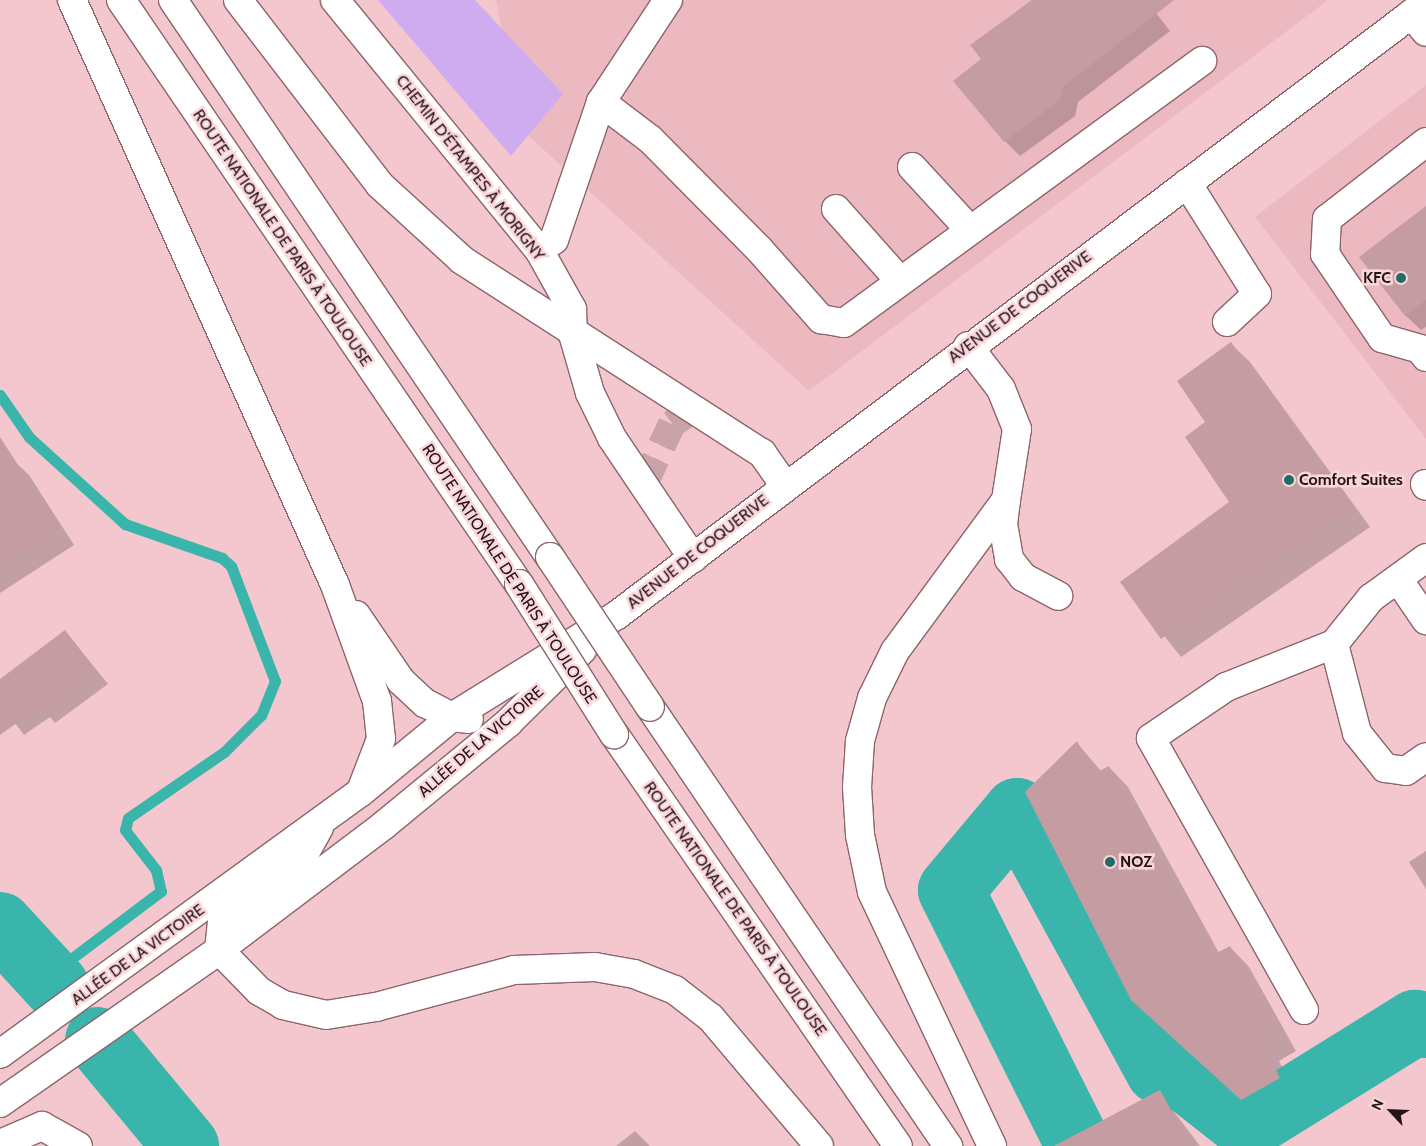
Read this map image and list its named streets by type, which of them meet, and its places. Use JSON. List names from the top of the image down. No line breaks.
{"streets":{"main road":["CHEMIN D'ÉTAMPES À MORIGNY","ROUTE NATIONALE DE PARIS À TOULOUSE","AVENUE DE COQUERIVE","ALLÉE DE LA VICTOIRE"]},"crossings":[["CHEMIN D'ÉTAMPES À MORIGNY","AVENUE DE COQUERIVE"],["AVENUE DE COQUERIVE","ALLÉE DE LA VICTOIRE"]],"places":["KFC","Comfort Suites","NOZ"],"north":"top left"}
